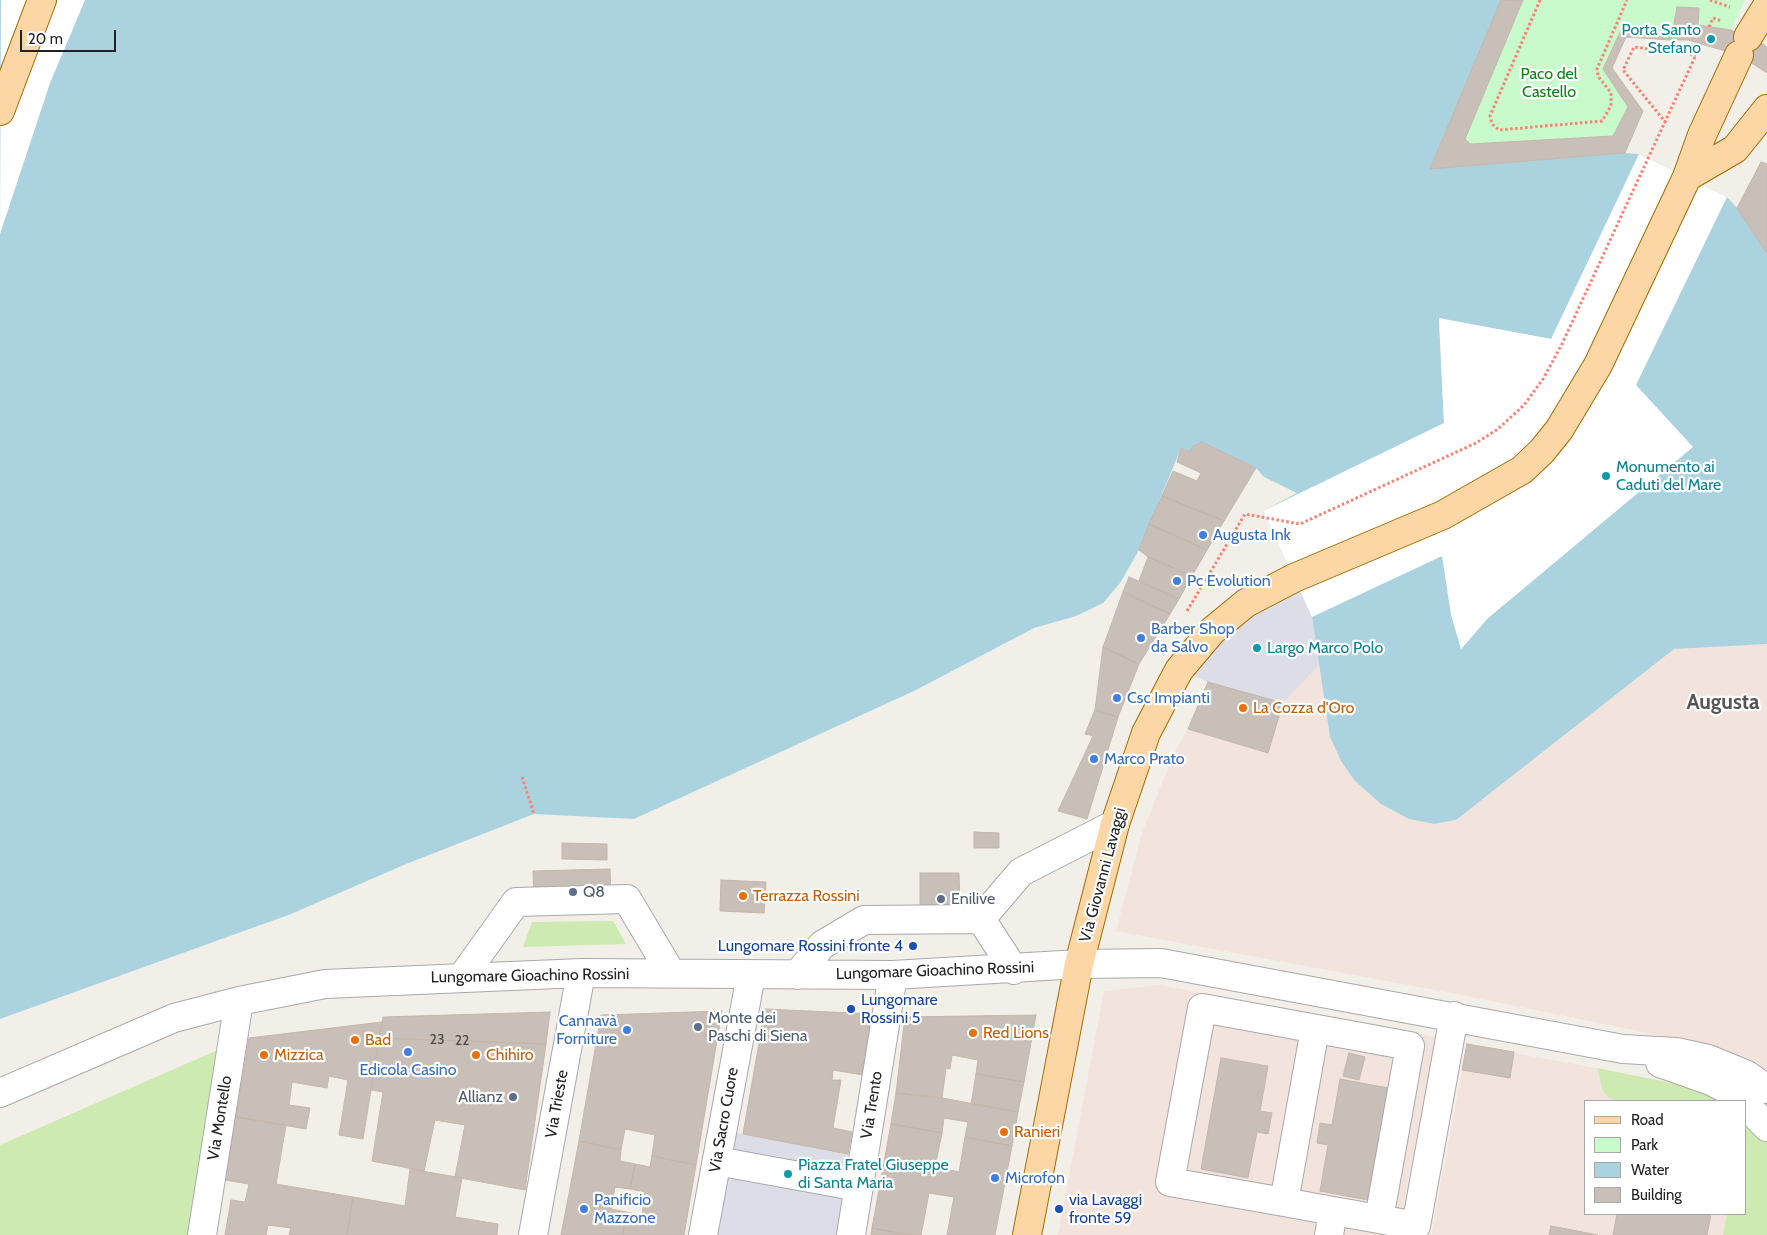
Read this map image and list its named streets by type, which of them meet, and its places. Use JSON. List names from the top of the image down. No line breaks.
{"streets":{"main road":["Via Giovanni Lavaggi"],"street":["Lungomare Gioachino Rossini","Via Trieste","Via Trento","Via Montello","Via Sacro Cuore"]},"crossings":[["Via Giovanni Lavaggi","Lungomare Gioachino Rossini"],["Lungomare Gioachino Rossini","Via Trieste"],["Lungomare Gioachino Rossini","Via Trento"],["Lungomare Gioachino Rossini","Via Montello"],["Lungomare Gioachino Rossini","Via Sacro Cuore"]],"districts":["Augusta"],"parks":["Paco del Castello"],"places":["Porta Santo Stefano","Monumento ai Caduti del Mare","Augusta Ink","Pc Evolution","Barber Shop da Salvo","Largo Marco Polo","Csc Impianti","La Cozza d'Oro","Marco Prato","Q8","Terrazza Rossini","Enilive","Lungomare Rossini fronte 4","Lungomare Rossini 5","Monte dei Paschi di Siena","Cannavà Forniture","Red Lions","Bad","Edicola Casino","Mizzica","Chihiro","Allianz","Ranieri","Piazza Fratel Giuseppe di Santa Maria","Microfon","Panificio Mazzone","via Lavaggi fronte 59"],"house_numbers":["23","22"],"legend":["Road","Park","Water","Building"],"scale_bar":"20 m"}
